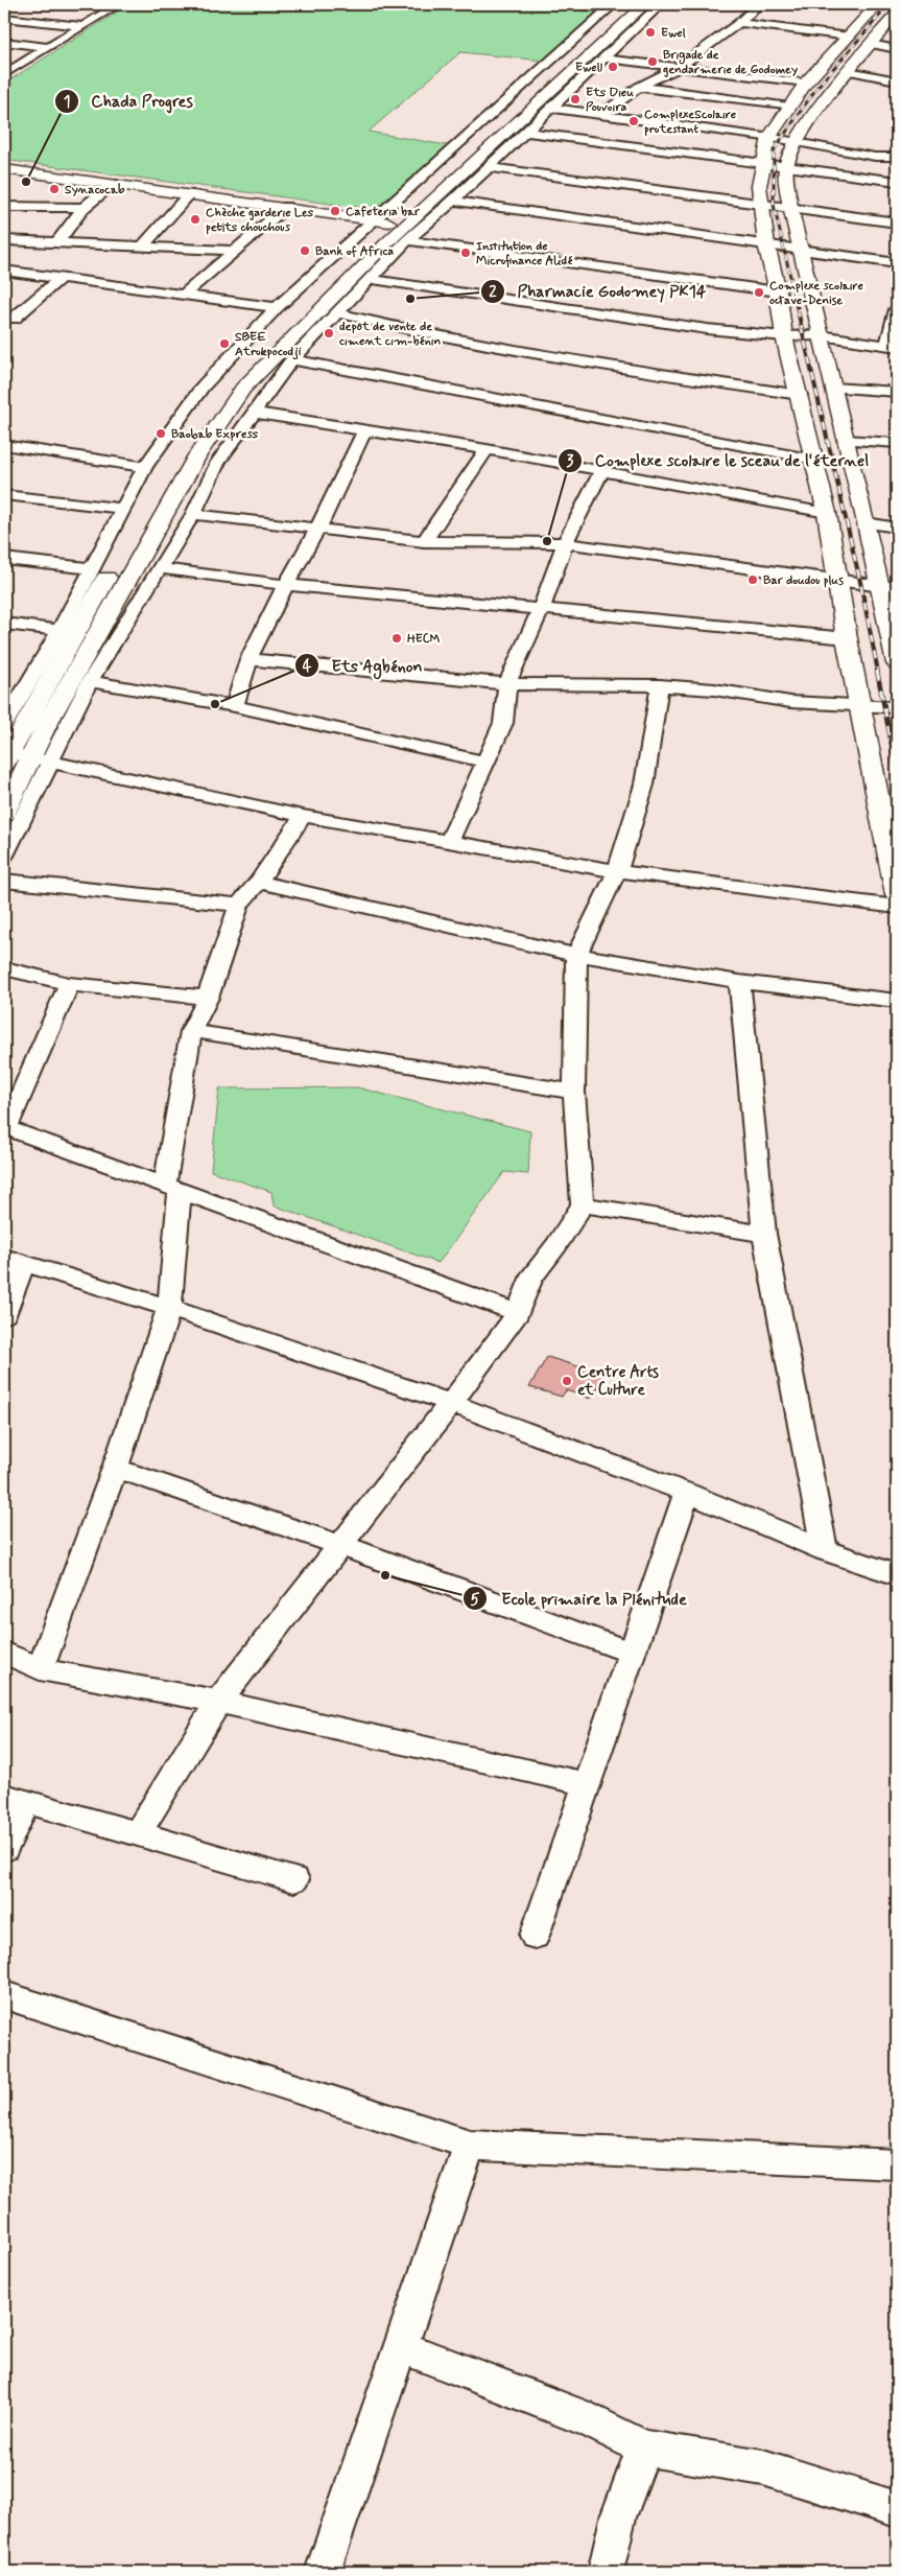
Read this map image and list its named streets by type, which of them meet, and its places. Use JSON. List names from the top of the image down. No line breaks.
{"places":["Ewel","Brigade de gendarmerie de Godomey","Ewell","Ets Dieu Pouvoira","ComplexeScolaire protestant","Chada Progres","Synacocab","Cafeteria bar","Chèche garderie Les petits chouchous","Bank of Africa","Institution de Microfinance Alidé","Complexe scolaire octave-Denise","Pharmacie Godomey PK14","depôt de vente de ciment cim-bénin","SBEE Atrokpocodji","Baobab Express","Complexe scolaire le sceau de l'éternel","Bar doudou plus","HECM","Ets Agbénon","Centre Arts et Culture","Ecole primaire la Plénitude"]}
